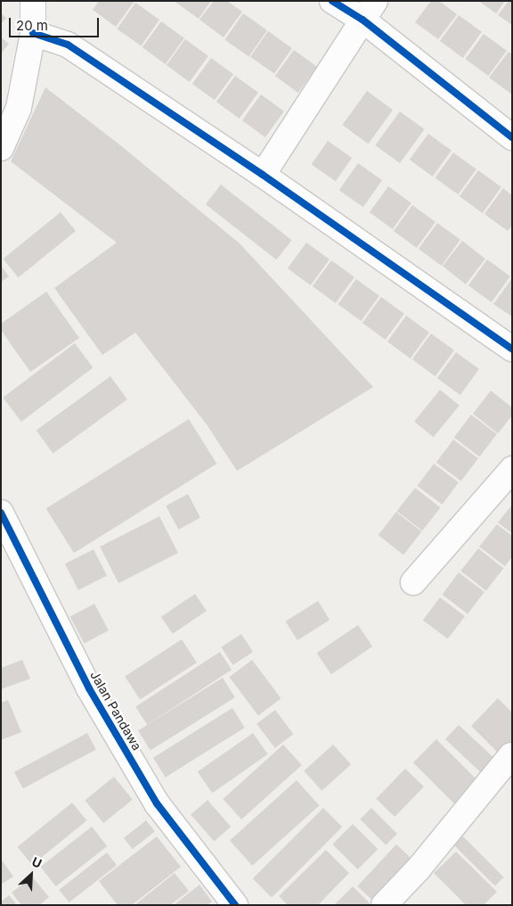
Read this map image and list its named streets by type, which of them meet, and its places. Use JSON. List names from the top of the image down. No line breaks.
{"streets":{"street":["Jalan Pandawa"]},"scale_bar":"20 m","north":"top right"}
